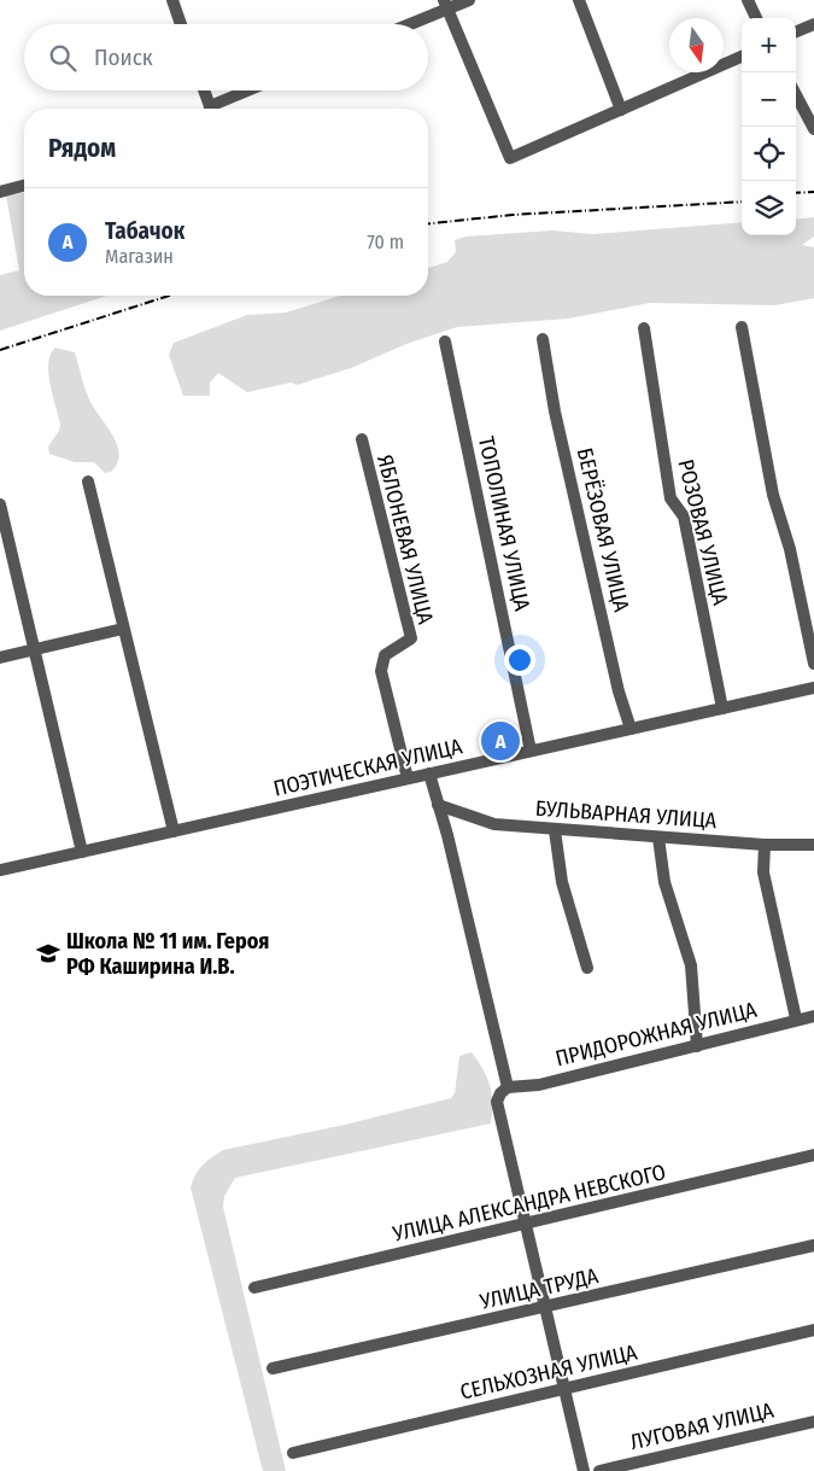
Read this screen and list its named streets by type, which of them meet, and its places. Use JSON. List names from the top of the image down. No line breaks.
{"streets":{"street":["ТОПОЛИНАЯ УЛИЦА","БЕРЁЗОВАЯ УЛИЦА","РОЗОВАЯ УЛИЦА","ЯБЛОНЕВАЯ УЛИЦА","ПОЭТИЧЕСКАЯ УЛИЦА","БУЛЬВАРНАЯ УЛИЦА","ПРИДОРОЖНАЯ УЛИЦА","УЛИЦА АЛЕКСАНДРА НЕВСКОГО","УЛИЦА ТРУДА","СЕЛЬХОЗНАЯ УЛИЦА","ЛУГОВАЯ УЛИЦА"]},"crossings":[["ТОПОЛИНАЯ УЛИЦА","ПОЭТИЧЕСКАЯ УЛИЦА"],["БЕРЁЗОВАЯ УЛИЦА","ПОЭТИЧЕСКАЯ УЛИЦА"],["РОЗОВАЯ УЛИЦА","ПОЭТИЧЕСКАЯ УЛИЦА"],["ЯБЛОНЕВАЯ УЛИЦА","ПОЭТИЧЕСКАЯ УЛИЦА"]],"places":{"school or university":["Школа № 11 им. Героя РФ Каширина И.В."]},"north":"bottom","page":{"map_buttons":["+","−"],"search":"Поиск","heading":"Рядом","list":[{"mark":"A","name":"Табачок","note":"Магазин","value":"70 m"}],"pins":"A"}}
